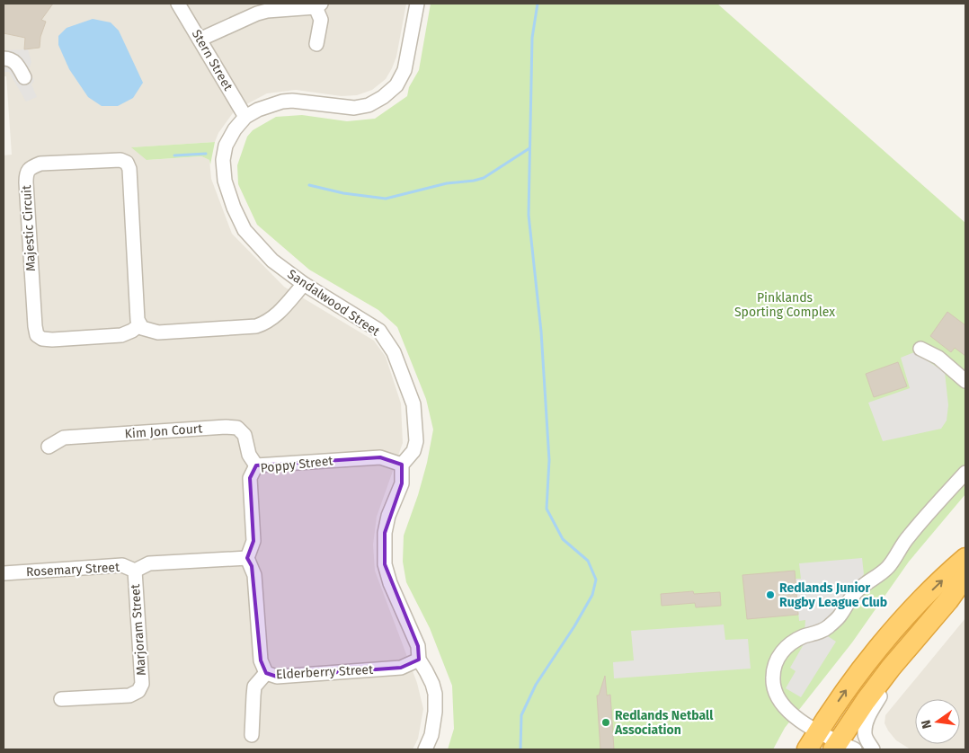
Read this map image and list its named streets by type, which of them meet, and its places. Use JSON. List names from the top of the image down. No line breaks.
{"streets":{"street":["Stern Street","Majestic Circuit","Sandalwood Street","Kim Jon Court","Poppy Street","Rosemary Street","Marjoram Street","Elderberry Street"]},"crossings":[["Stern Street","Sandalwood Street"],["Sandalwood Street","Poppy Street"],["Kim Jon Court","Poppy Street"],["Poppy Street","Rosemary Street"],["Poppy Street","Elderberry Street"],["Rosemary Street","Marjoram Street"],["Rosemary Street","Elderberry Street"]],"parks":["Pinklands Sporting Complex"],"places":["Redlands Junior Rugby League Club","Redlands Netball Association"],"north":"left"}
